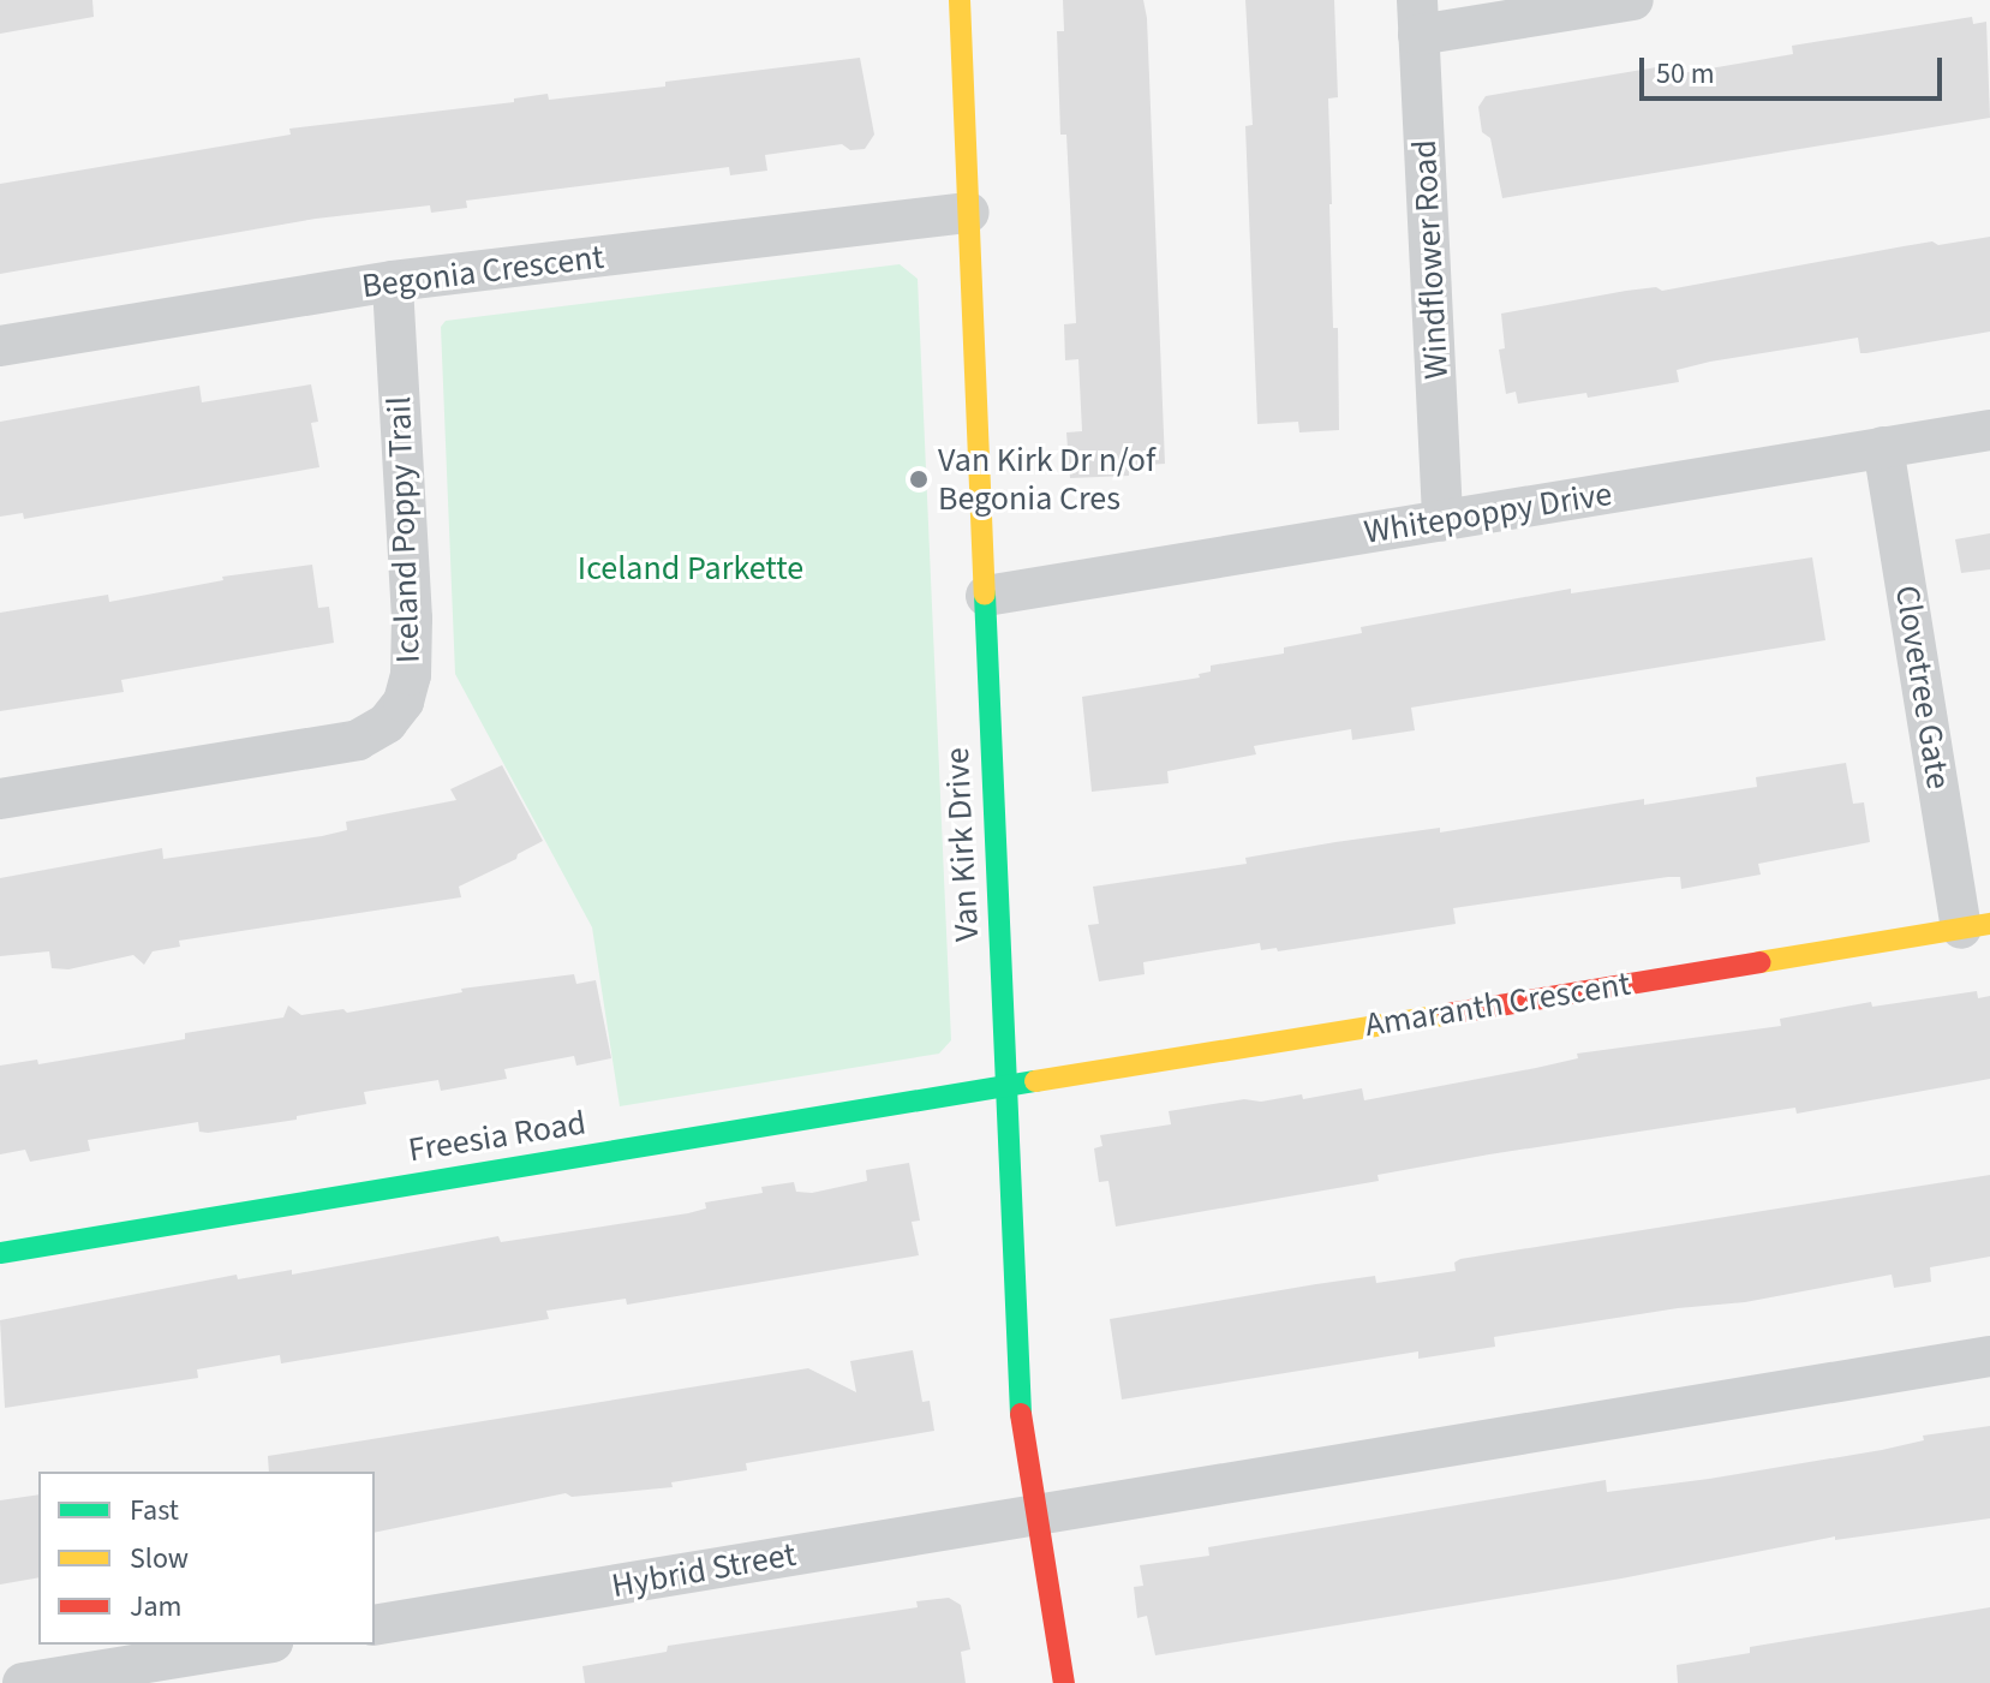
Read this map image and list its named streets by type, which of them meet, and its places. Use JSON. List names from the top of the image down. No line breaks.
{"streets":{"street":["Windflower Road","Begonia Crescent","Whitepoppy Drive","Iceland Poppy Trail","Clovetree Gate","Van Kirk Drive","Amaranth Crescent","Freesia Road","Hybrid Street"]},"crossings":[["Windflower Road","Whitepoppy Drive"],["Begonia Crescent","Iceland Poppy Trail"],["Begonia Crescent","Van Kirk Drive"],["Whitepoppy Drive","Clovetree Gate"],["Whitepoppy Drive","Van Kirk Drive"],["Clovetree Gate","Amaranth Crescent"],["Van Kirk Drive","Amaranth Crescent"],["Van Kirk Drive","Freesia Road"],["Van Kirk Drive","Hybrid Street"],["Amaranth Crescent","Freesia Road"]],"parks":["Iceland Parkette"],"places":["Van Kirk Dr n/of Begonia Cres"],"legend":["Fast","Slow","Jam"],"scale_bar":"50 m"}
